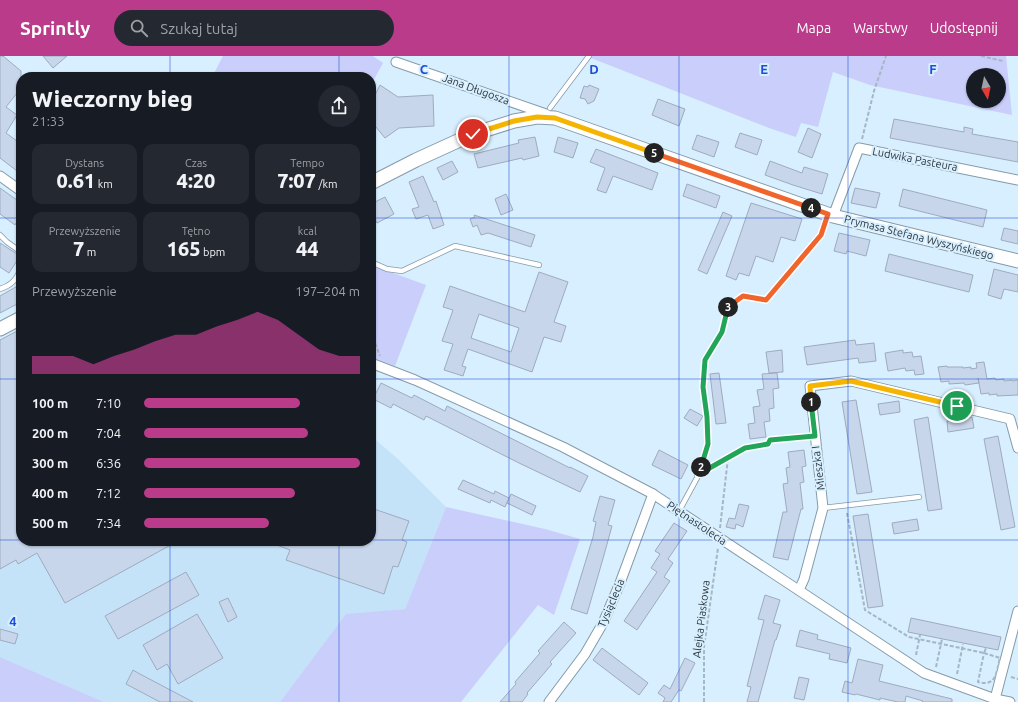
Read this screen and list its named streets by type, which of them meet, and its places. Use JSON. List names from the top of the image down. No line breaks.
{"streets":{"street":["Jana Długosza","Ludwika Pasteura","Prymasa Stefana Wyszyńskiego","Mieszka I","Piętnastolecia","Tysiąclecia"],"path":["Alejka Piaskowa"]},"crossings":[["Jana Długosza","Prymasa Stefana Wyszyńskiego"],["Ludwika Pasteura","Prymasa Stefana Wyszyńskiego"],["Mieszka I","Piętnastolecia"],["Piętnastolecia","Tysiąclecia"],["Piętnastolecia","Alejka Piaskowa"]],"north":"bottom","page":{"header":"Sprintly","search":"Szukaj tutaj","nav":["Mapa","Warstwy","Udostępnij"],"heading":["Wieczorny bieg","21:33"],"stats":[["Dystans","0.61 km"],["Czas","4:20"],["Tempo","7:07 /km"],["Przewyższenie","7 m"],["Tętno","165 bpm"],["kcal","44"]],"pins":["5","4","3","1","2"],"chart":["Przewyższenie","197–204 m"],"list":[{"name":"100 m","note":"7:10"},{"name":"200 m","note":"7:04"},{"name":"300 m","note":"6:36"},{"name":"400 m","note":"7:12"},{"name":"500 m","note":"7:34"}]},"grid":{"columns":["C","D","E","F"],"rows":["4"]}}
